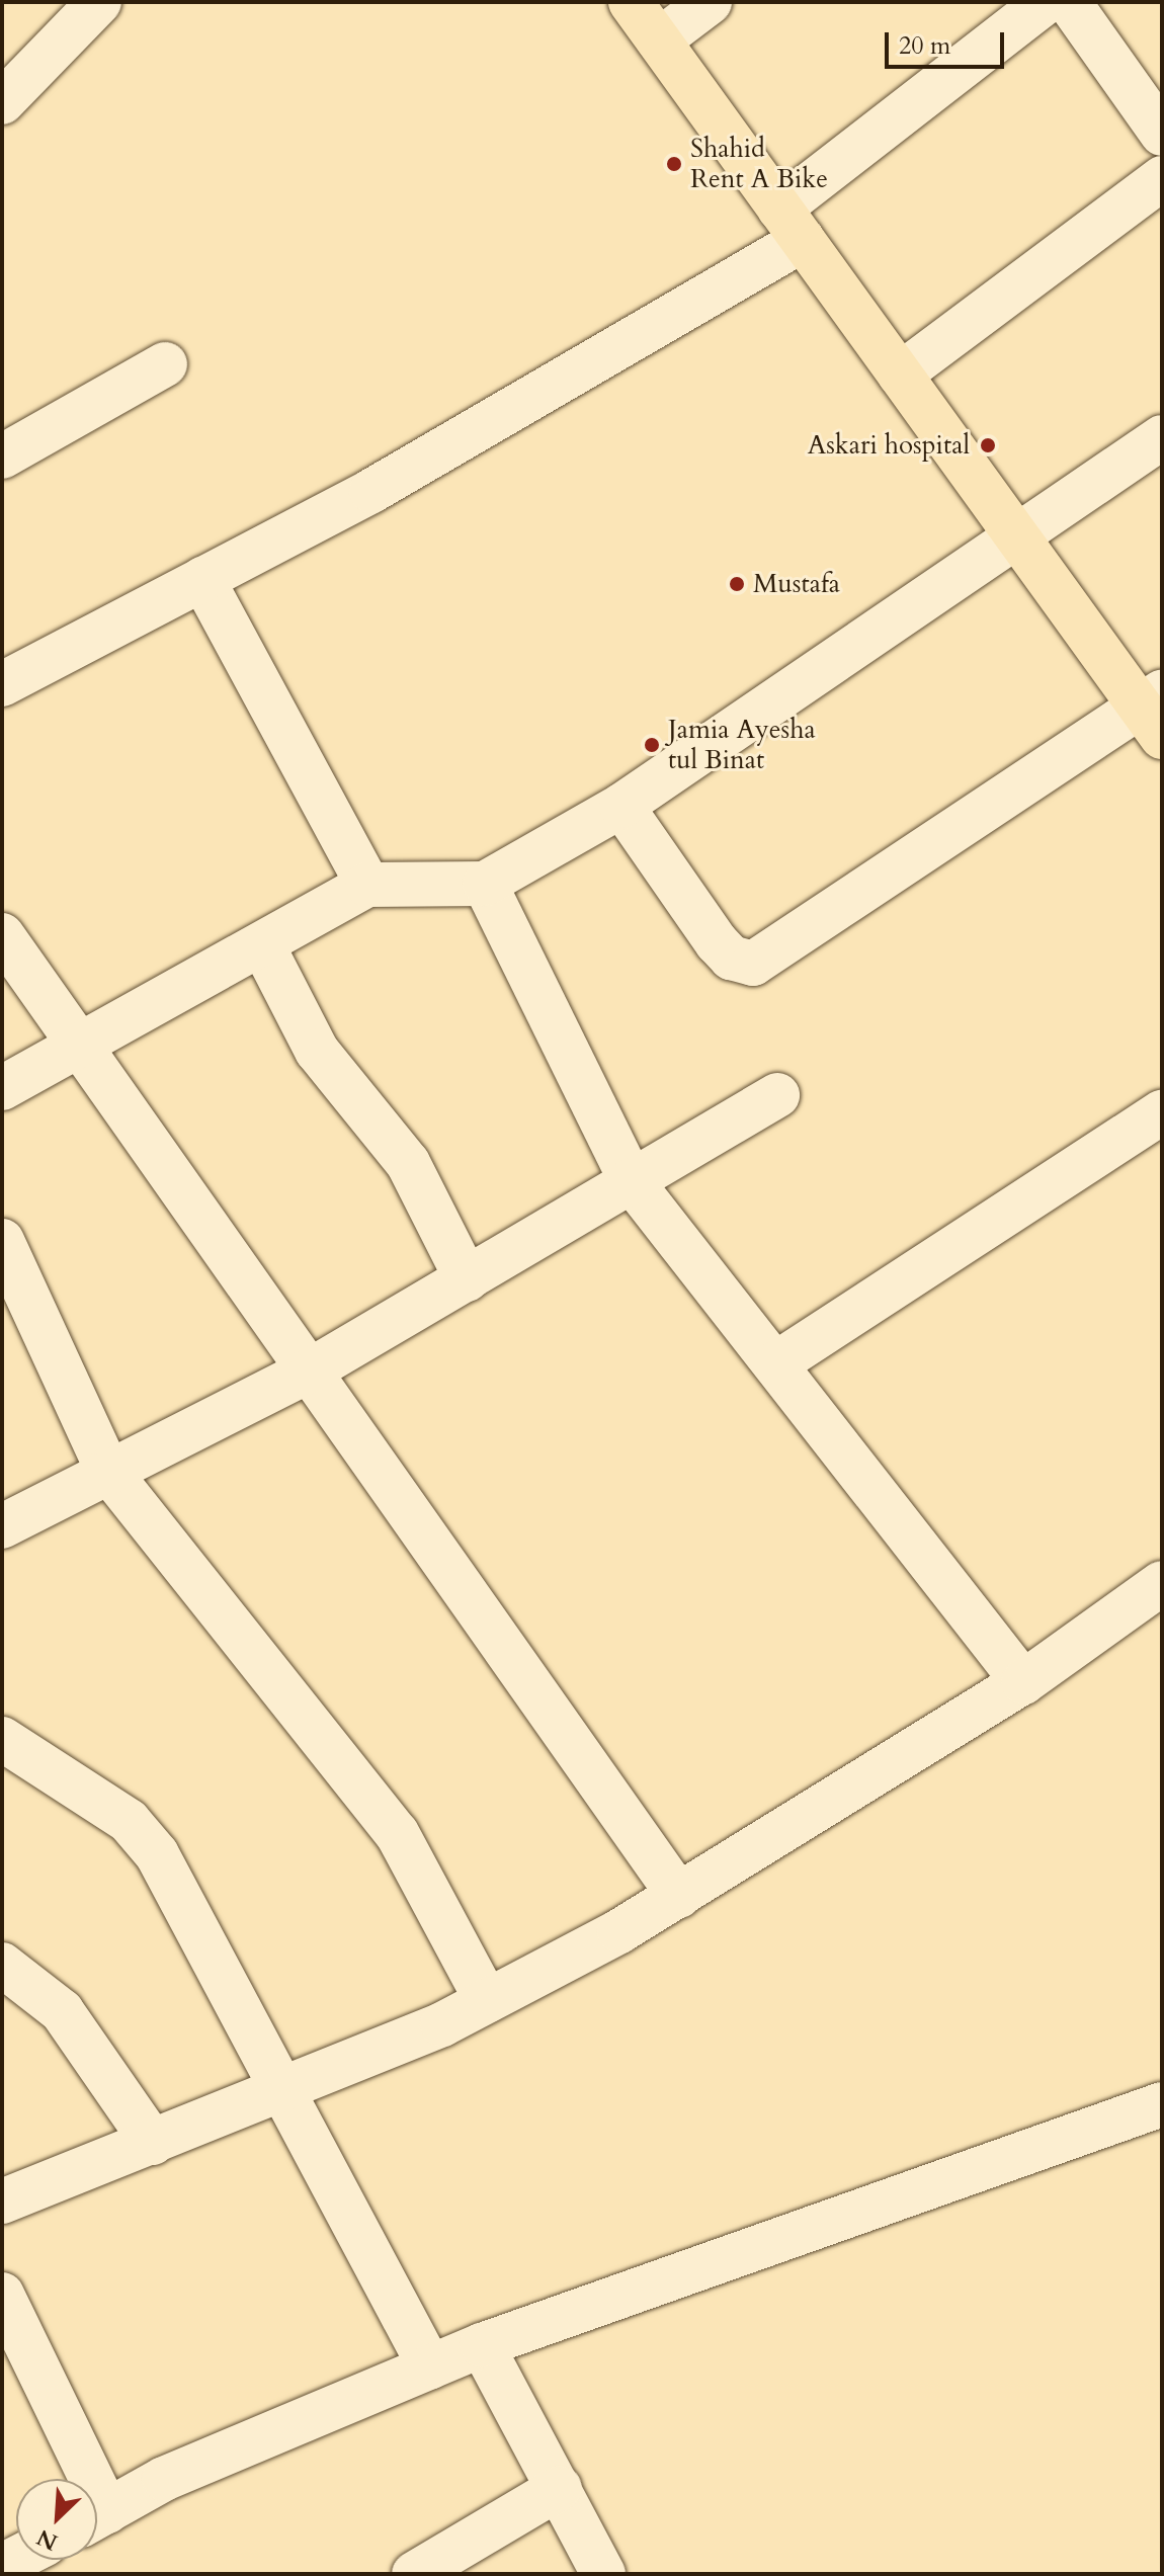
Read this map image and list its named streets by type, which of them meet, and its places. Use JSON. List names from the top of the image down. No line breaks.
{"places":["Shahid Rent A Bike","Askari hospital","Mustafa","Jamia Ayesha tul Binat"],"scale_bar":"20 m","north":"bottom left"}
